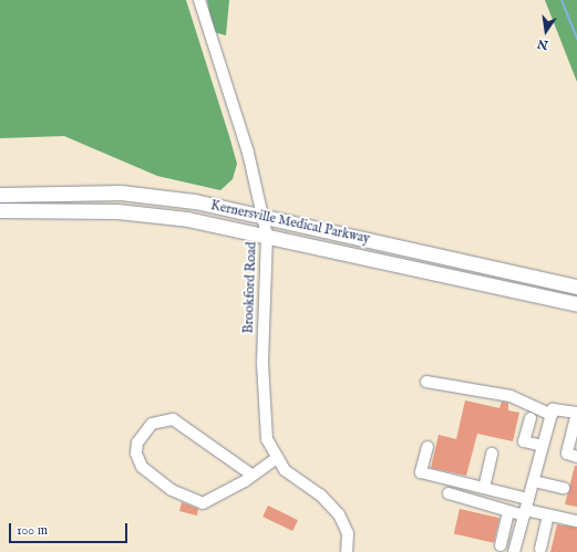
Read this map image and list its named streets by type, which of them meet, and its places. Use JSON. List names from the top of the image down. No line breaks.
{"streets":{"main road":["Kernersville Medical Parkway"],"street":["Brookford Road"]},"crossings":[["Kernersville Medical Parkway","Brookford Road"]],"scale_bar":"100 m","north":"bottom"}
